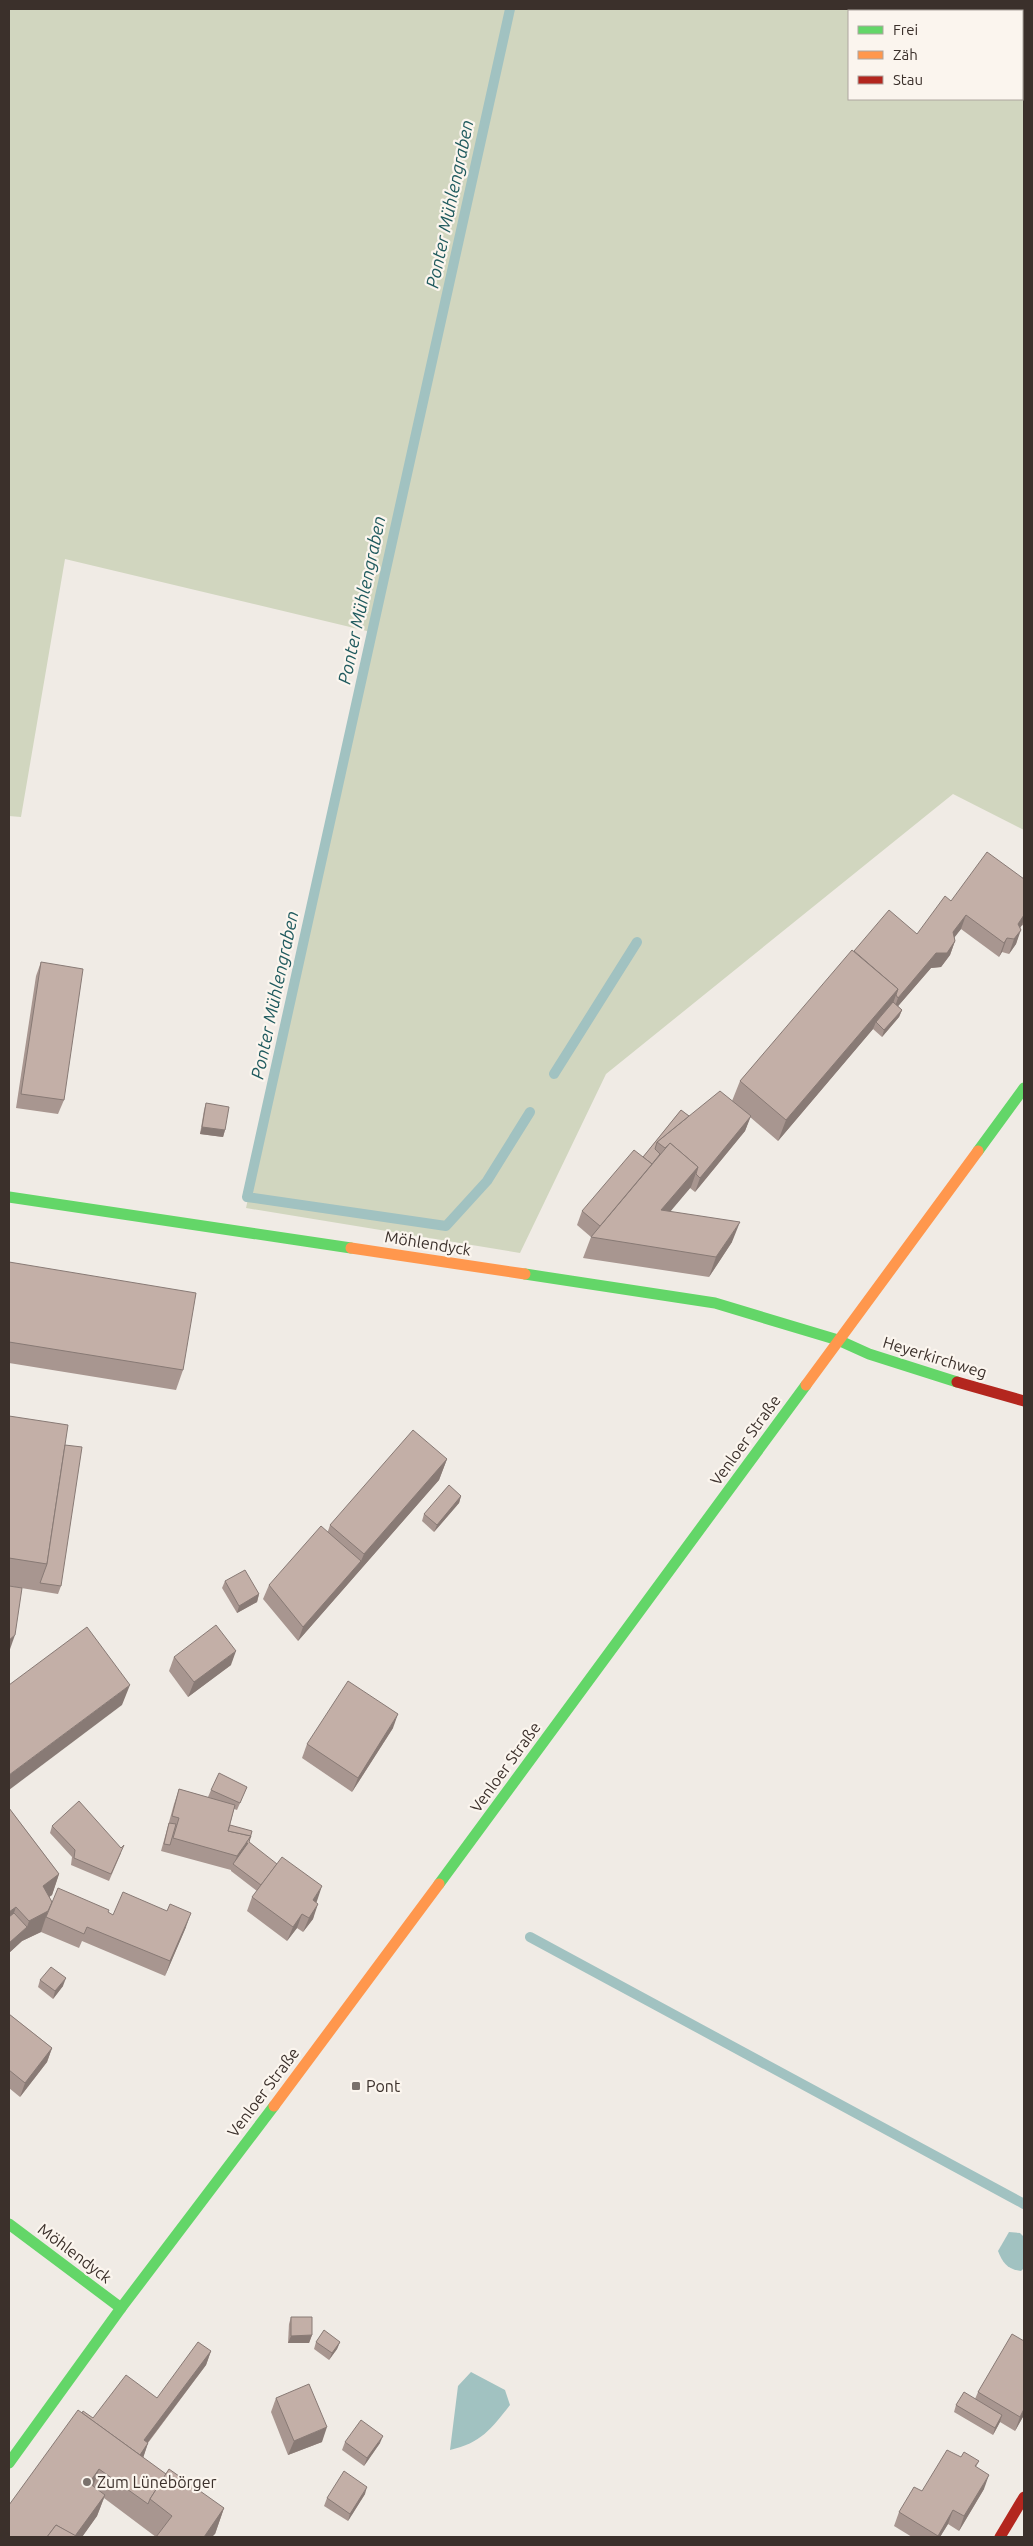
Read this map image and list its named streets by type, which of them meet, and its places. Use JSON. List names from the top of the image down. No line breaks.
{"streets":{"main road":["Möhlendyck","Heyerkirchweg","Venloer Straße"]},"crossings":[["Möhlendyck","Heyerkirchweg"],["Möhlendyck","Venloer Straße"],["Heyerkirchweg","Venloer Straße"]],"water":["Ponter Mühlengraben"],"places":{"transit":["Pont"],"other":["Zum Lünebörger"]},"legend":["Frei","Zäh","Stau"]}
